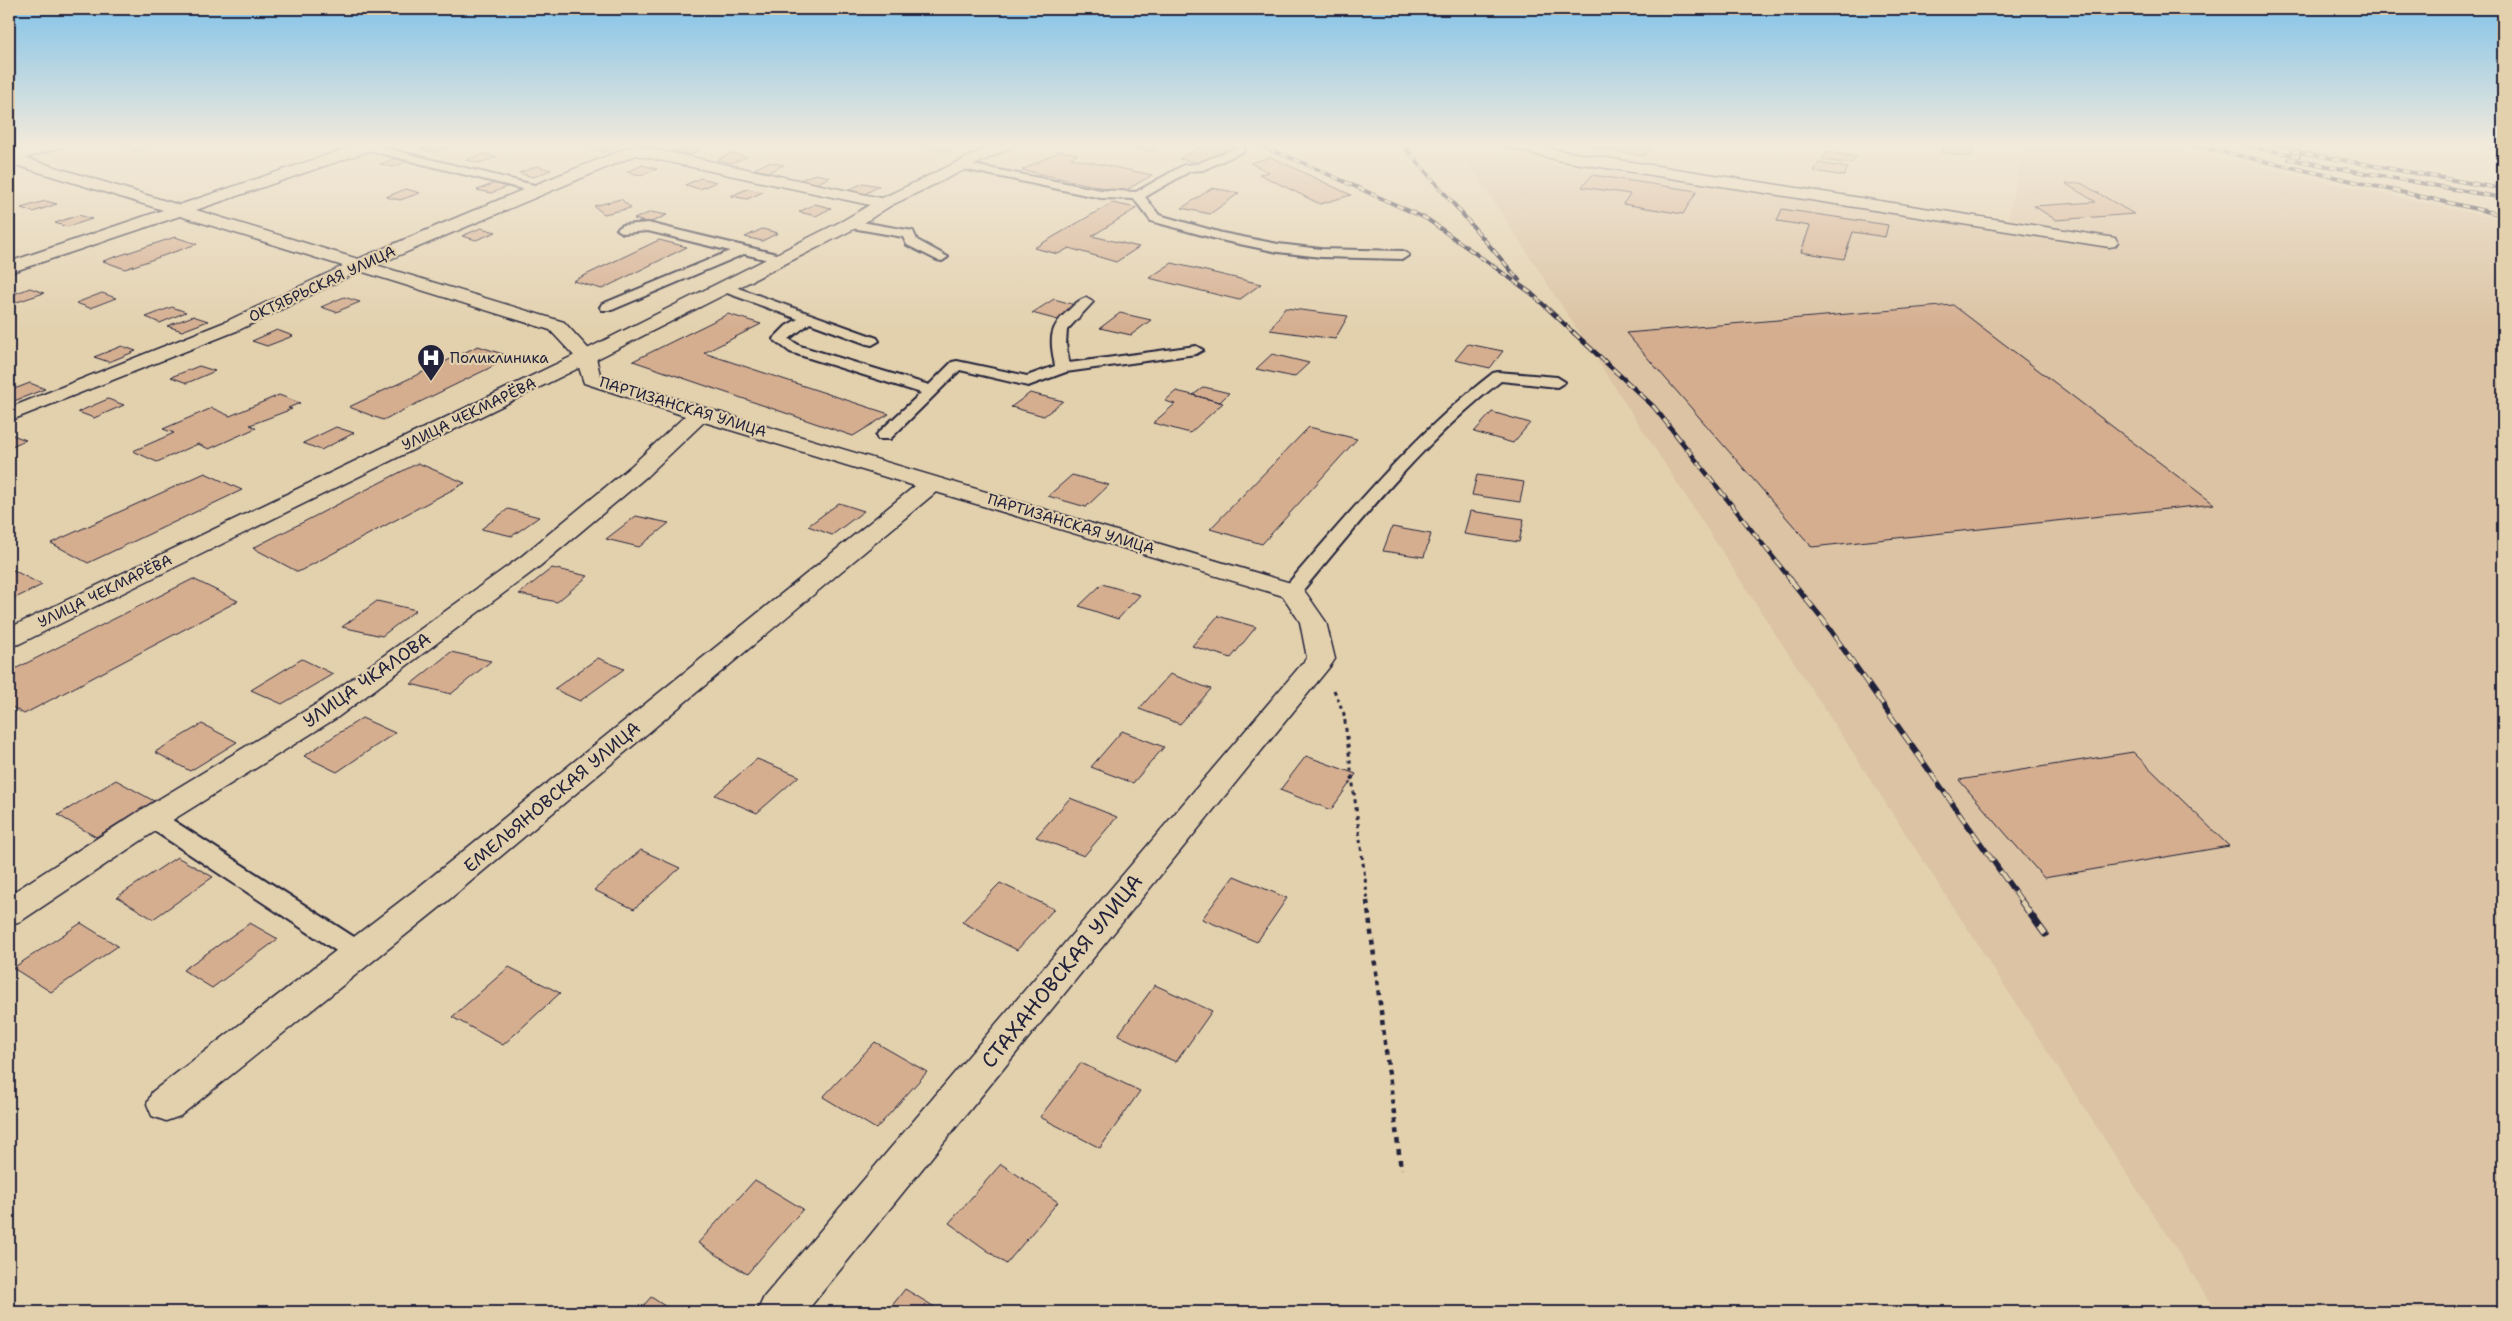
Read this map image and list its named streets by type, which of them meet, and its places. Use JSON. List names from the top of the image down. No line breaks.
{"streets":{"street":["ОКТЯБРЬСКАЯ УЛИЦА","ПАРТИЗАНСКАЯ УЛИЦА","УЛИЦА ЧЕКМАРЁВА","УЛИЦА ЧКАЛОВА","ЕМЕЛЬЯНОВСКАЯ УЛИЦА","СТАХАНОВСКАЯ УЛИЦА"]},"crossings":[["ОКТЯБРЬСКАЯ УЛИЦА","ПАРТИЗАНСКАЯ УЛИЦА"],["ПАРТИЗАНСКАЯ УЛИЦА","УЛИЦА ЧЕКМАРЁВА"],["ПАРТИЗАНСКАЯ УЛИЦА","УЛИЦА ЧКАЛОВА"],["ПАРТИЗАНСКАЯ УЛИЦА","ЕМЕЛЬЯНОВСКАЯ УЛИЦА"]],"places":{"hospital":["Поликлиника"]}}
